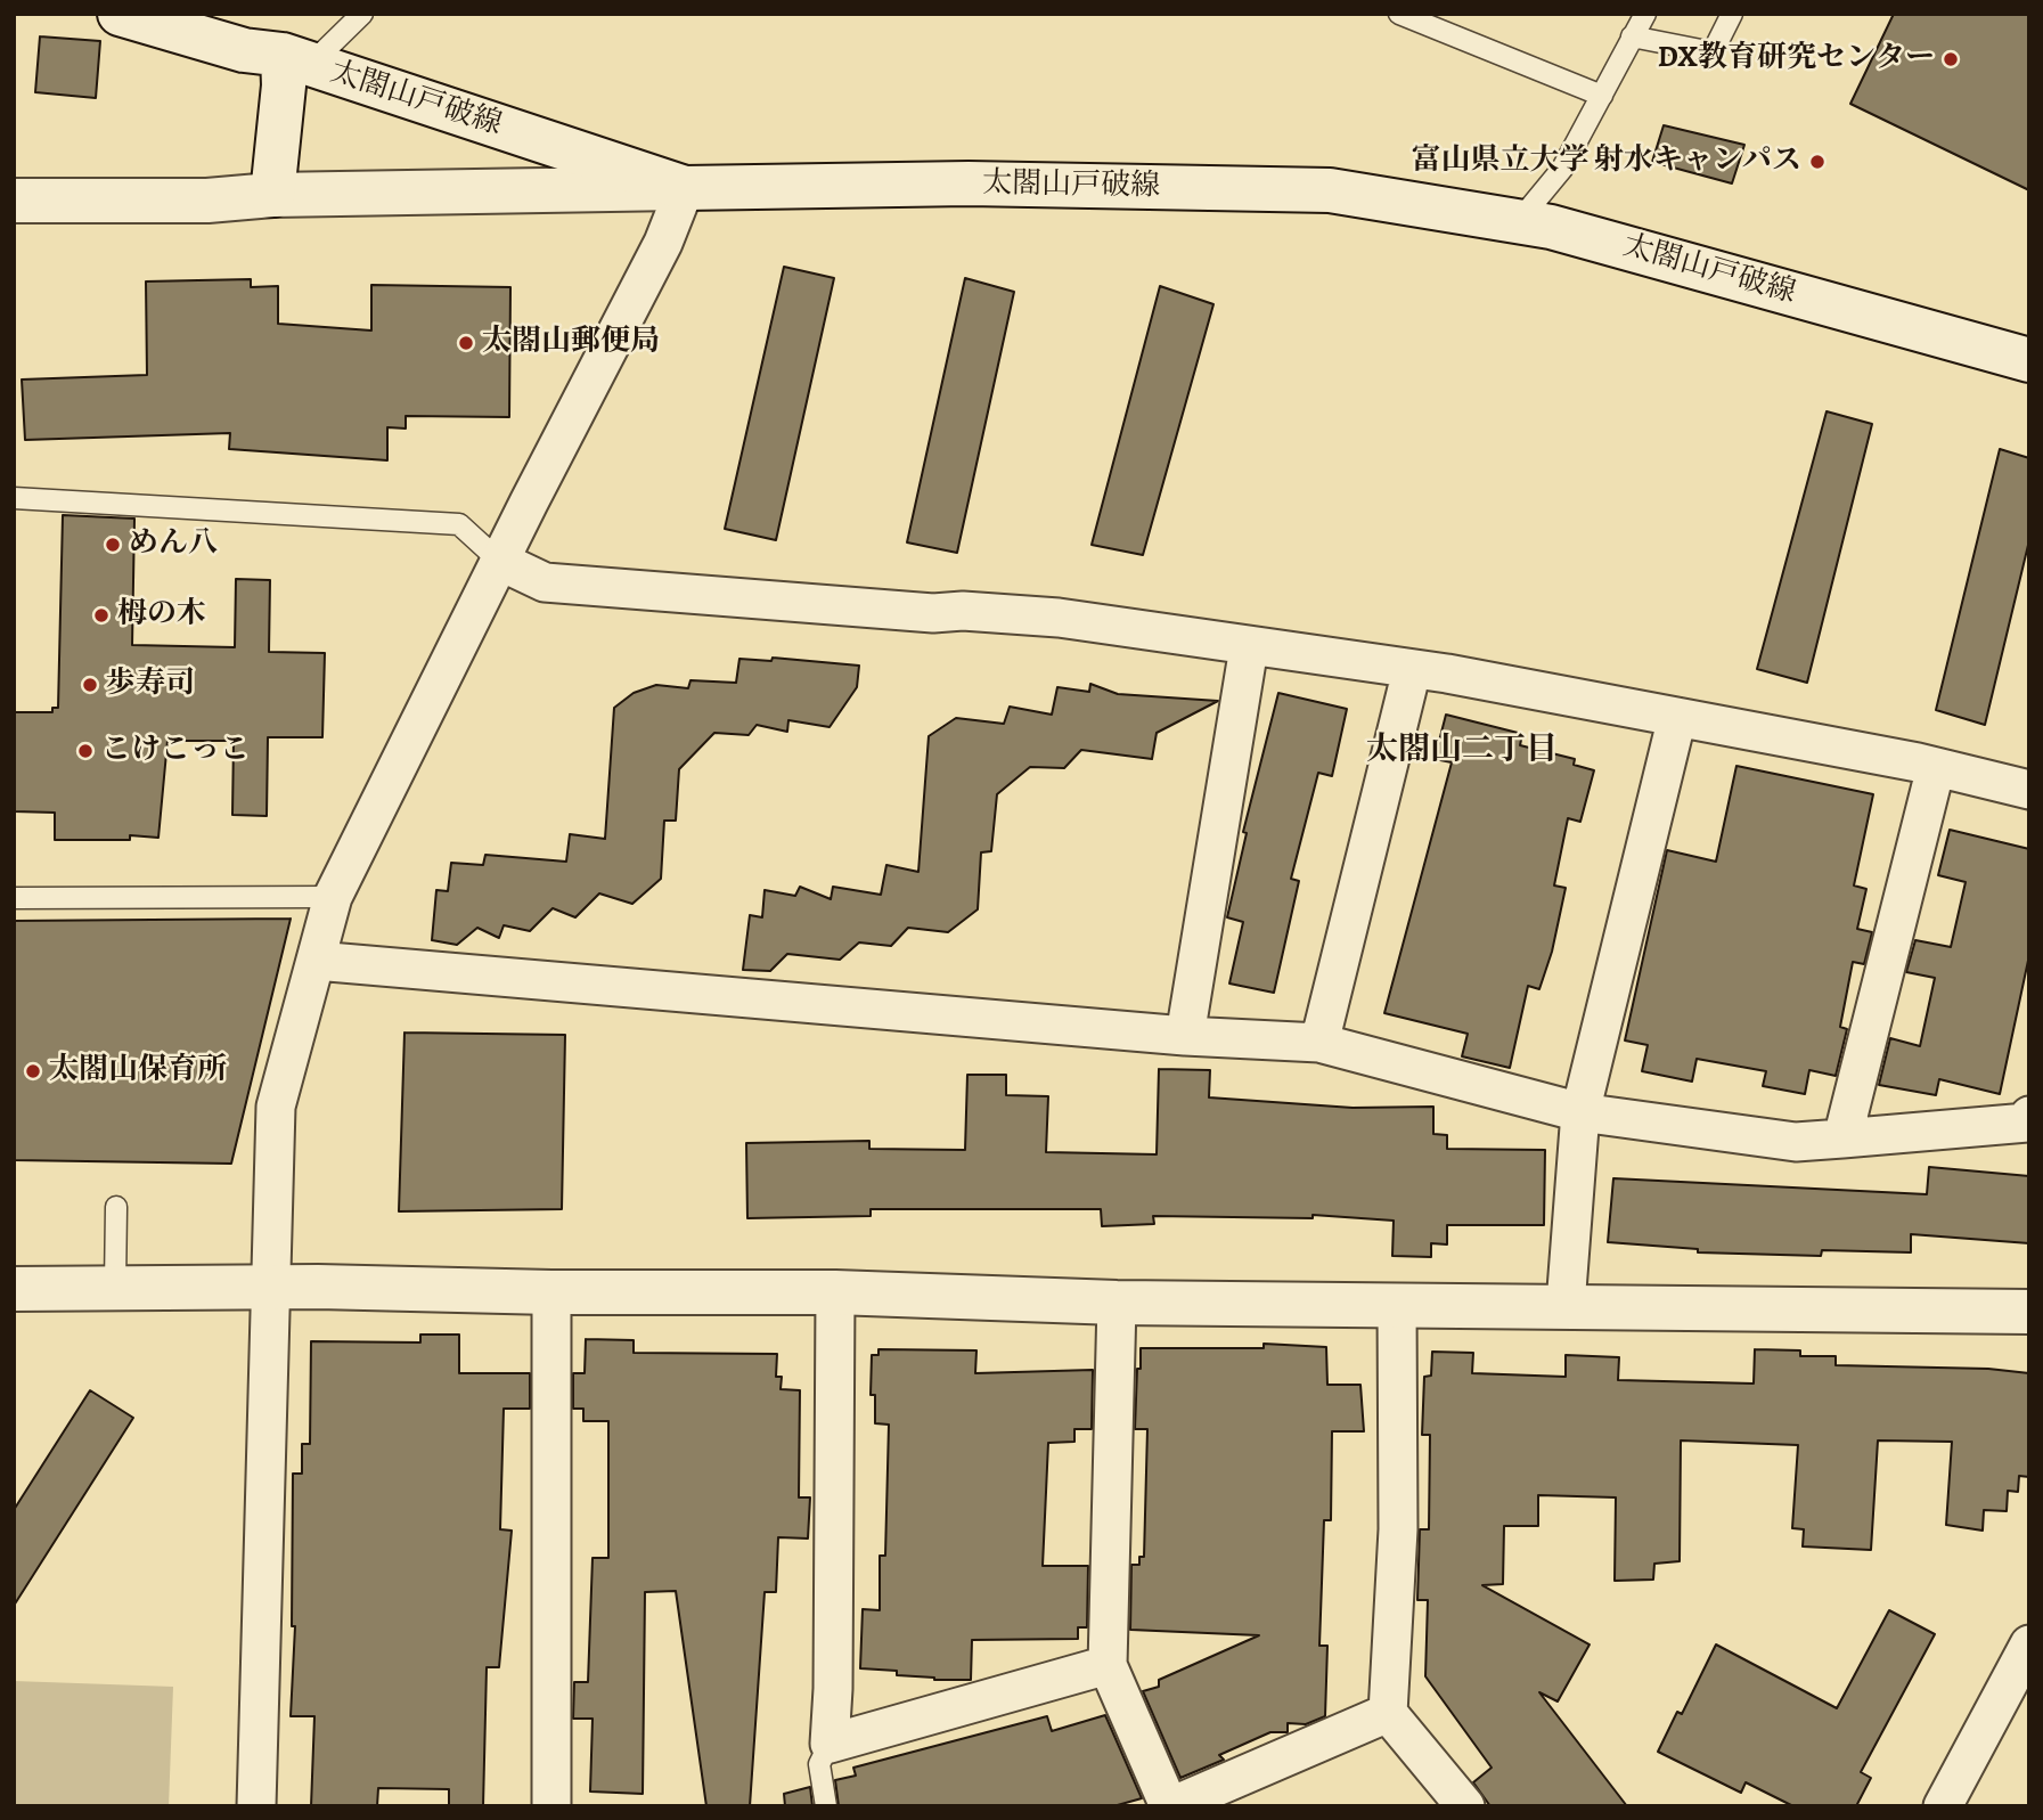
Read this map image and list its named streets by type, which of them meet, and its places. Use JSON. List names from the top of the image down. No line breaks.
{"streets":{"street":["太閤山戸破線"]},"districts":["太閤山二丁目"],"places":["DX教育研究センター","富山県立大学 射水キャンパス","太閤山郵便局","めん八","栂の木","歩寿司","こけこっこ","太閤山保育所"]}
